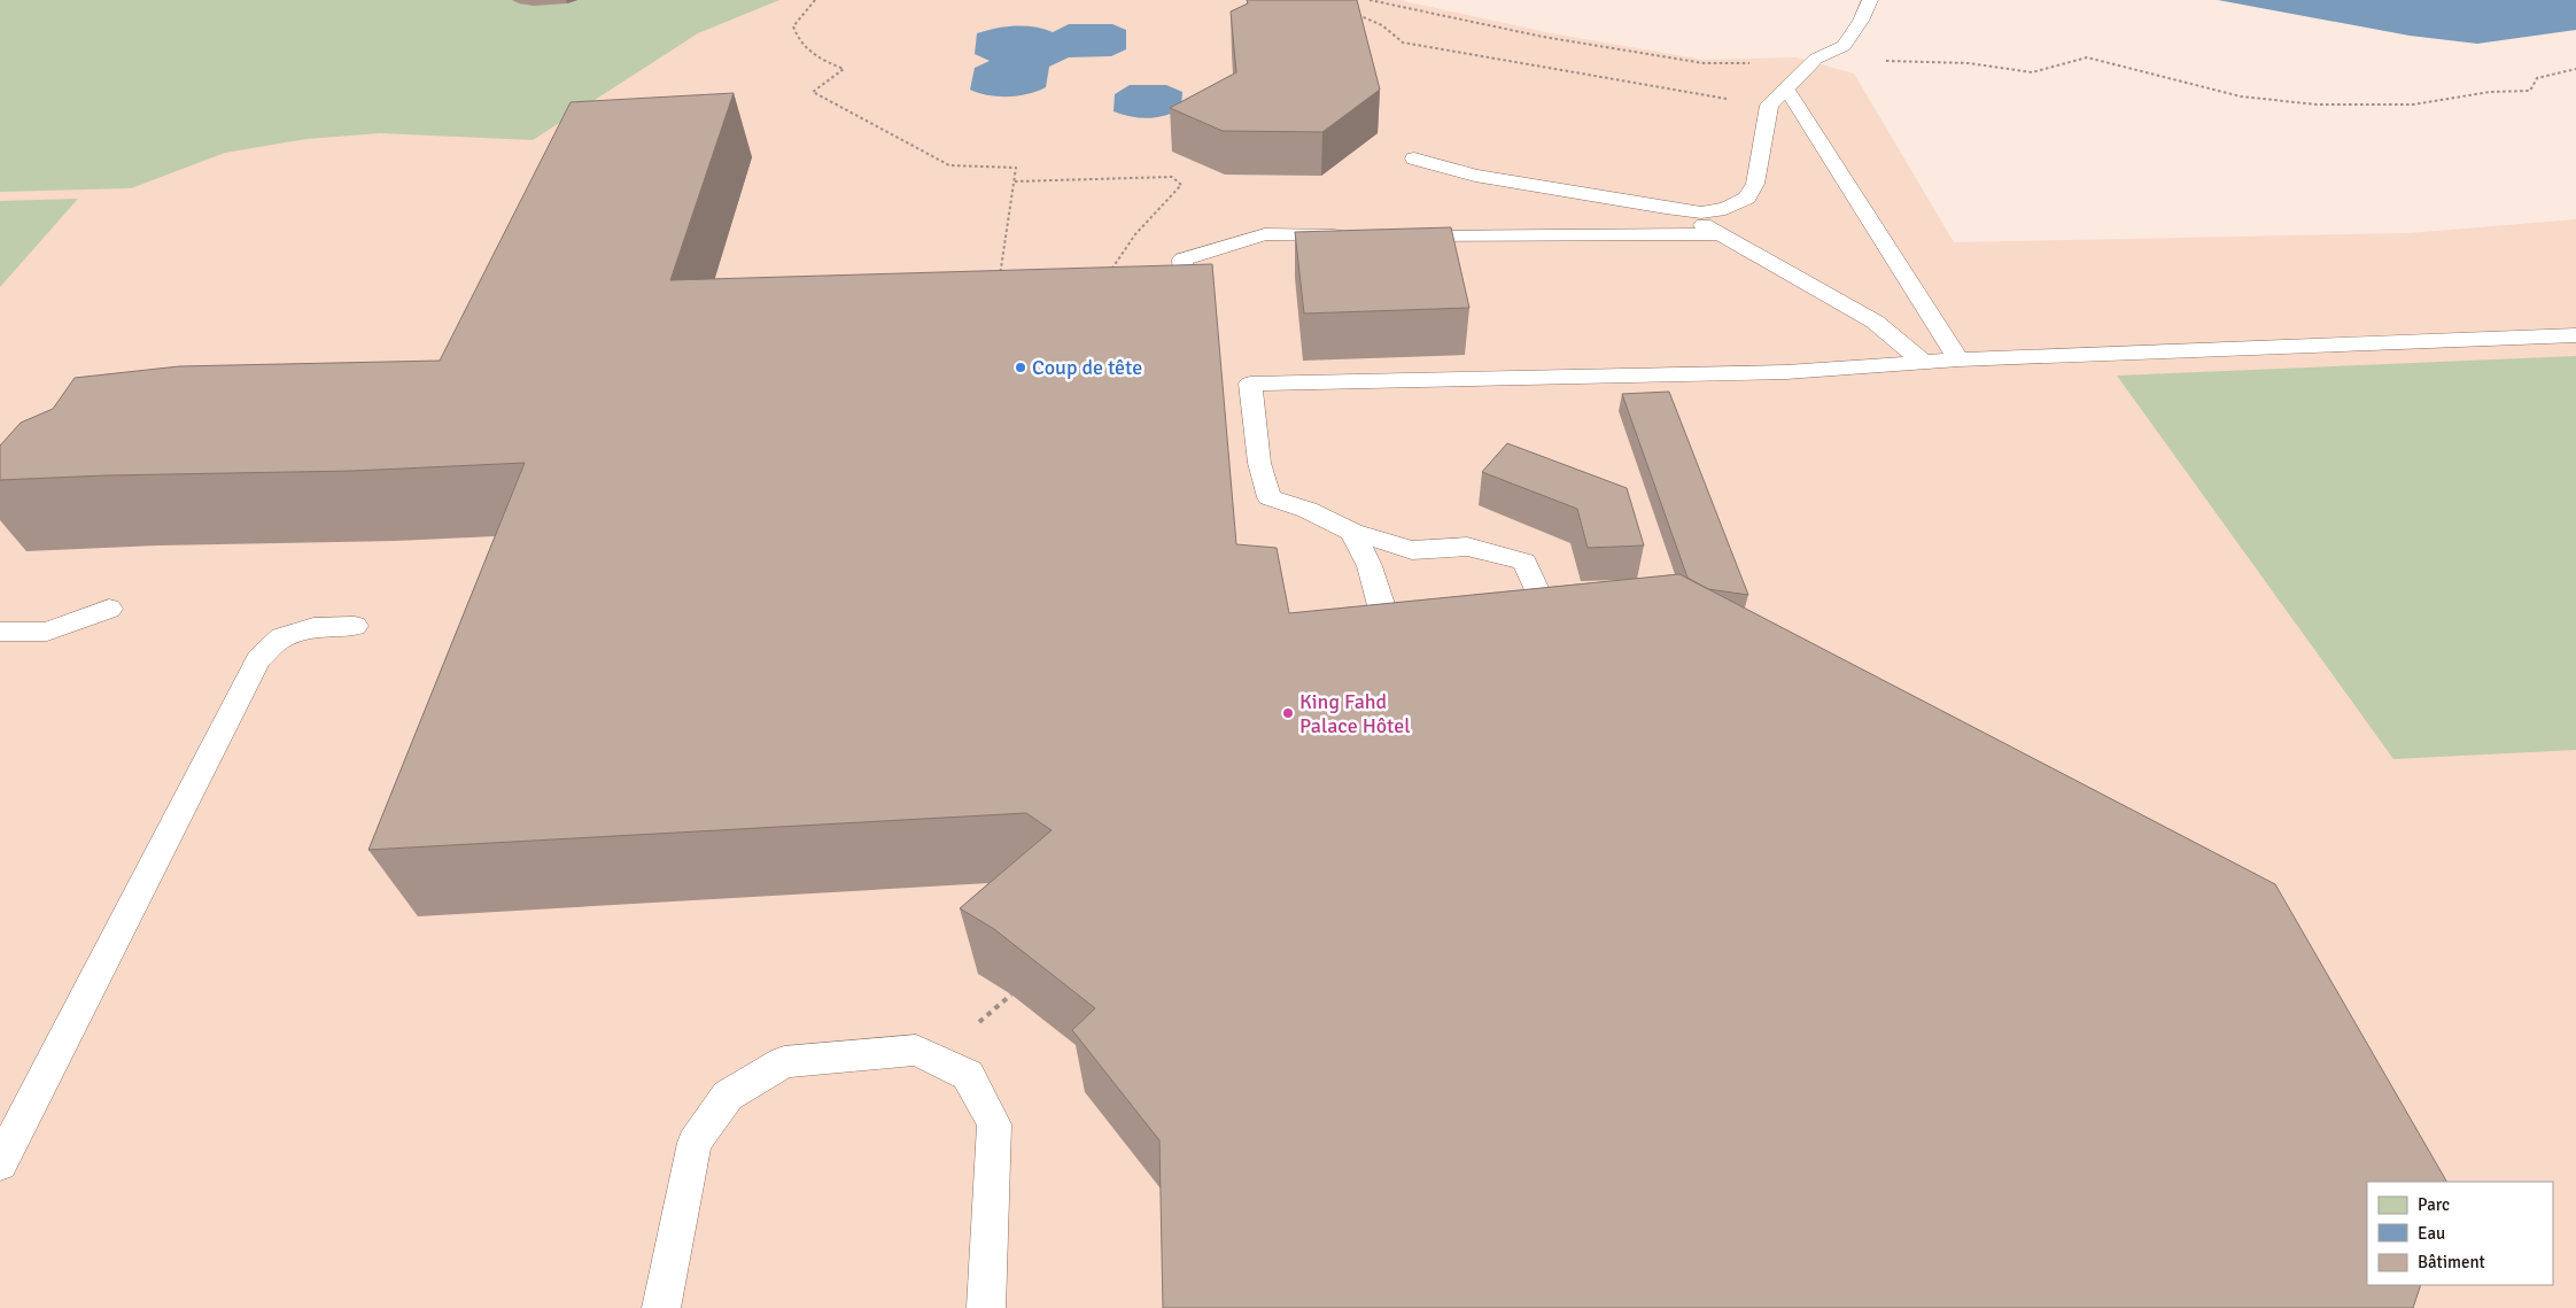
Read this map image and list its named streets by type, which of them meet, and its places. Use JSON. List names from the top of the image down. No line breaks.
{"places":["Coup de tête","King Fahd Palace Hôtel"],"legend":["Parc","Eau","Bâtiment"]}
